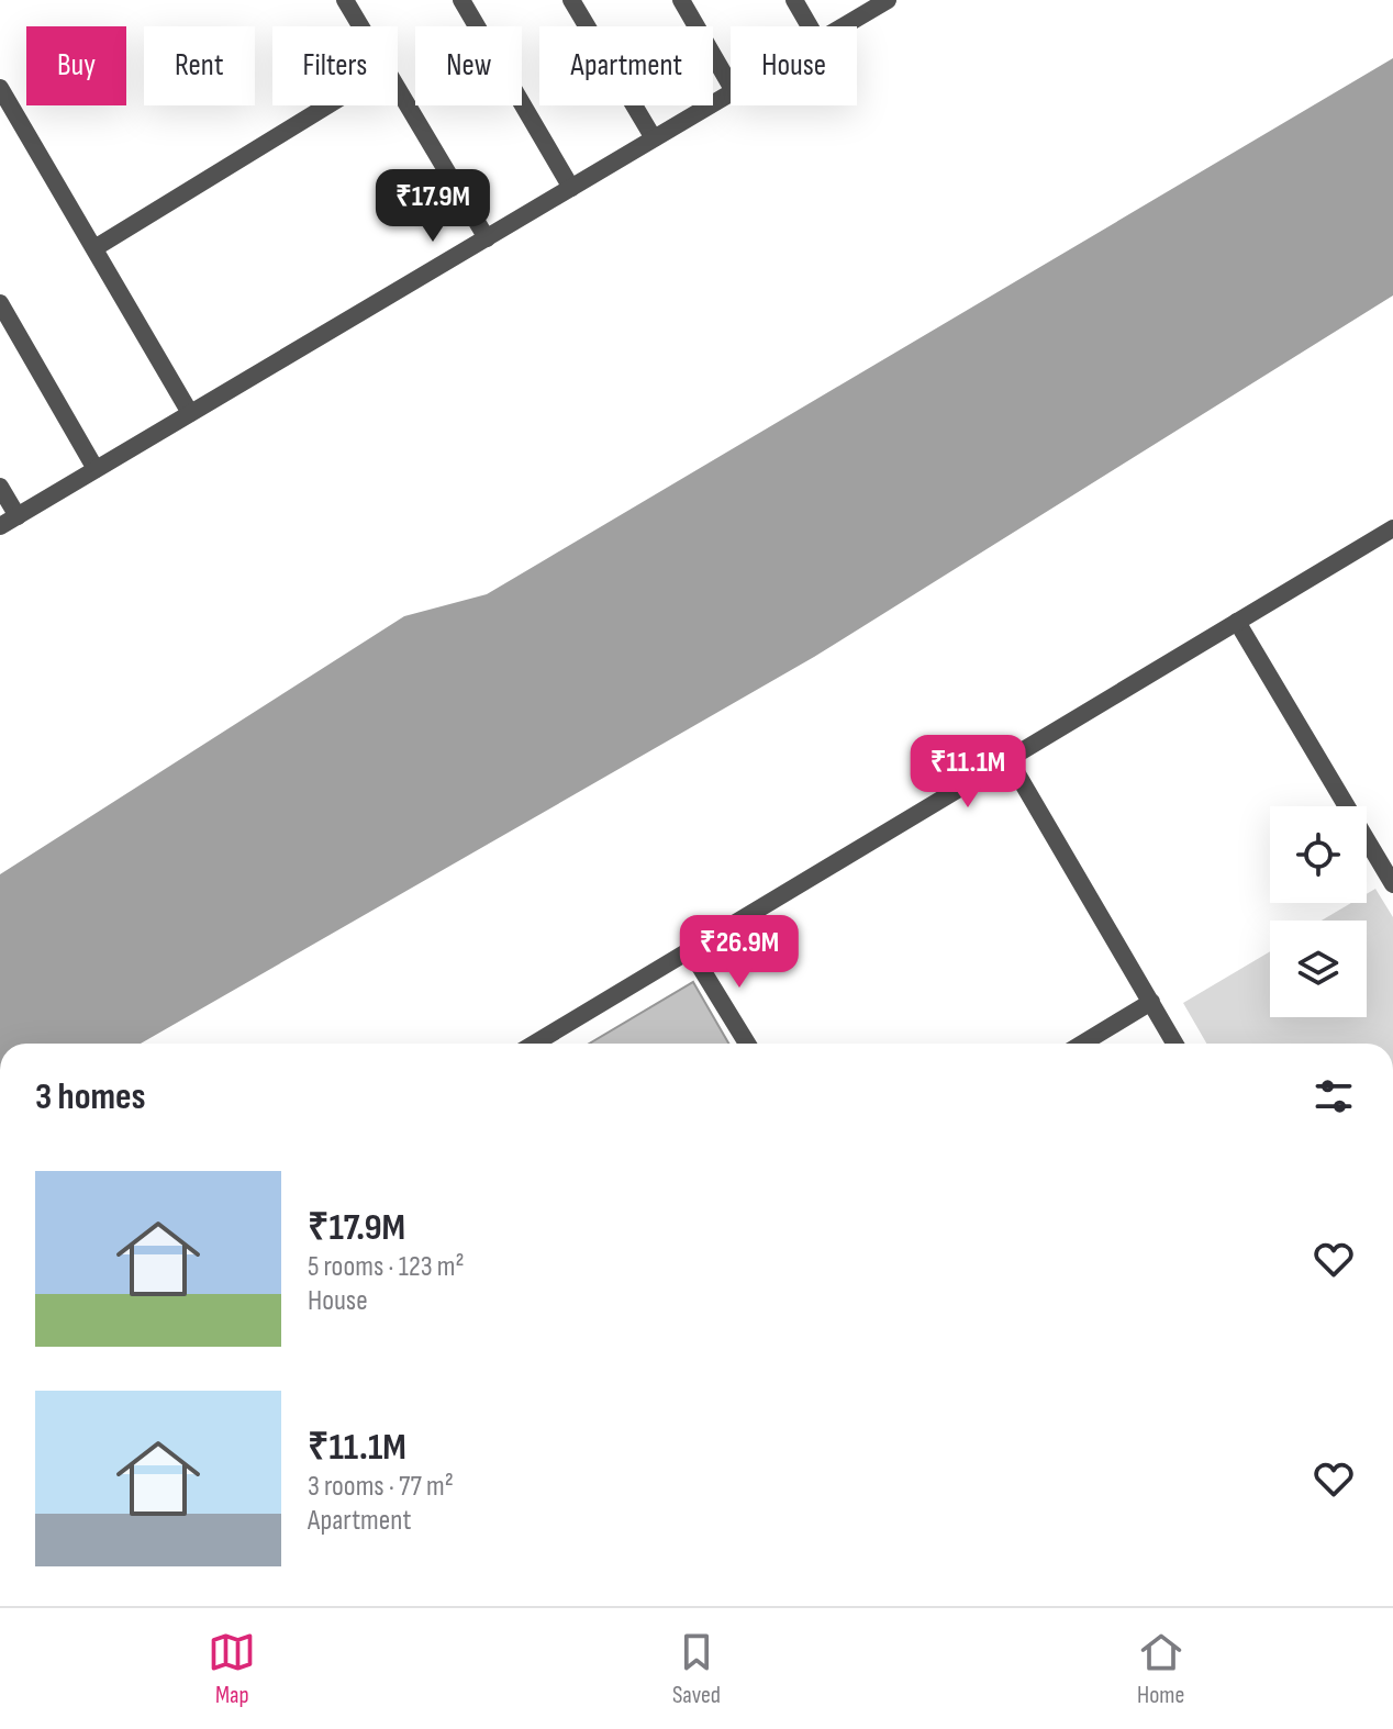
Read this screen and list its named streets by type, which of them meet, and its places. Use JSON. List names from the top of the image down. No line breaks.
{"page":{"chip":["Buy","Rent","Filters","New","Apartment","House"],"price":["₹17.9M","₹11.1M","₹26.9M"],"heading":"3 homes","list":[{"name":"₹17.9M","note":"5 rooms · 123 m² · House"},{"name":"₹11.1M","note":"3 rooms · 77 m² · Apartment"}],"tabs":["Map","Saved","Home"]}}
